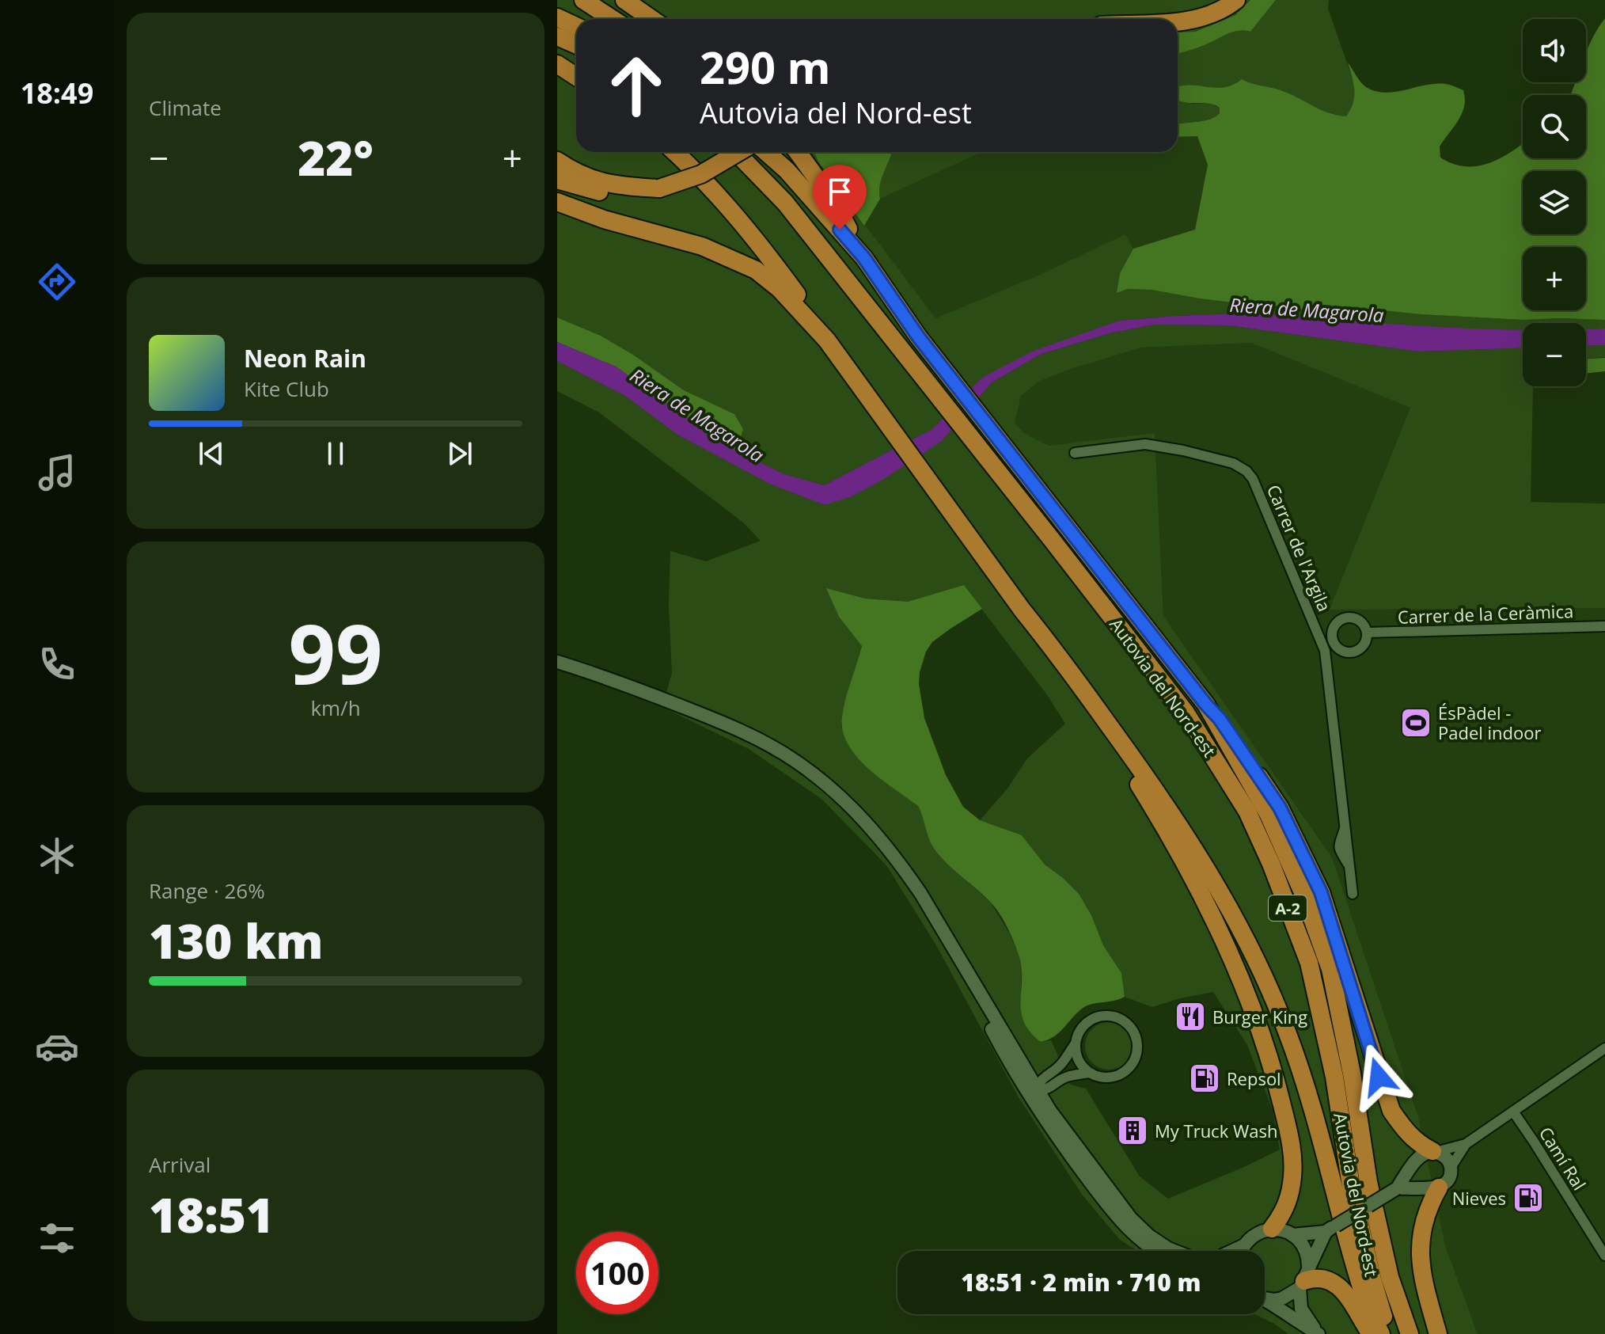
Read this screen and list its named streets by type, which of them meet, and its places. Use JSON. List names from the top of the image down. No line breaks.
{"streets":{"highway":["Autovia del Nord-est","A-2"],"street":["Carrer de l'Argila","Carrer de la Ceràmica","Camí Ral"]},"water":["Riera de Magarola"],"places":{"sports":["ÉsPàdel - Padel indoor"],"restaurant":["Burger King"],"fuel station":["Repsol","Nieves"],"building":["My Truck Wash"]},"page":{"tabs":"18:49","tile":["Climate",["99","km/h"],["Range · 26%","130 km"],["Arrival","18:51"]],"map_buttons":["+","−"],"turn":["290 m","Autovia del Nord-est"],"heat":["−","22°","+"],"song":["Neon Rain","Kite Club"],"limit":"100","trip":"18:51 · 2 min · 710 m"}}
